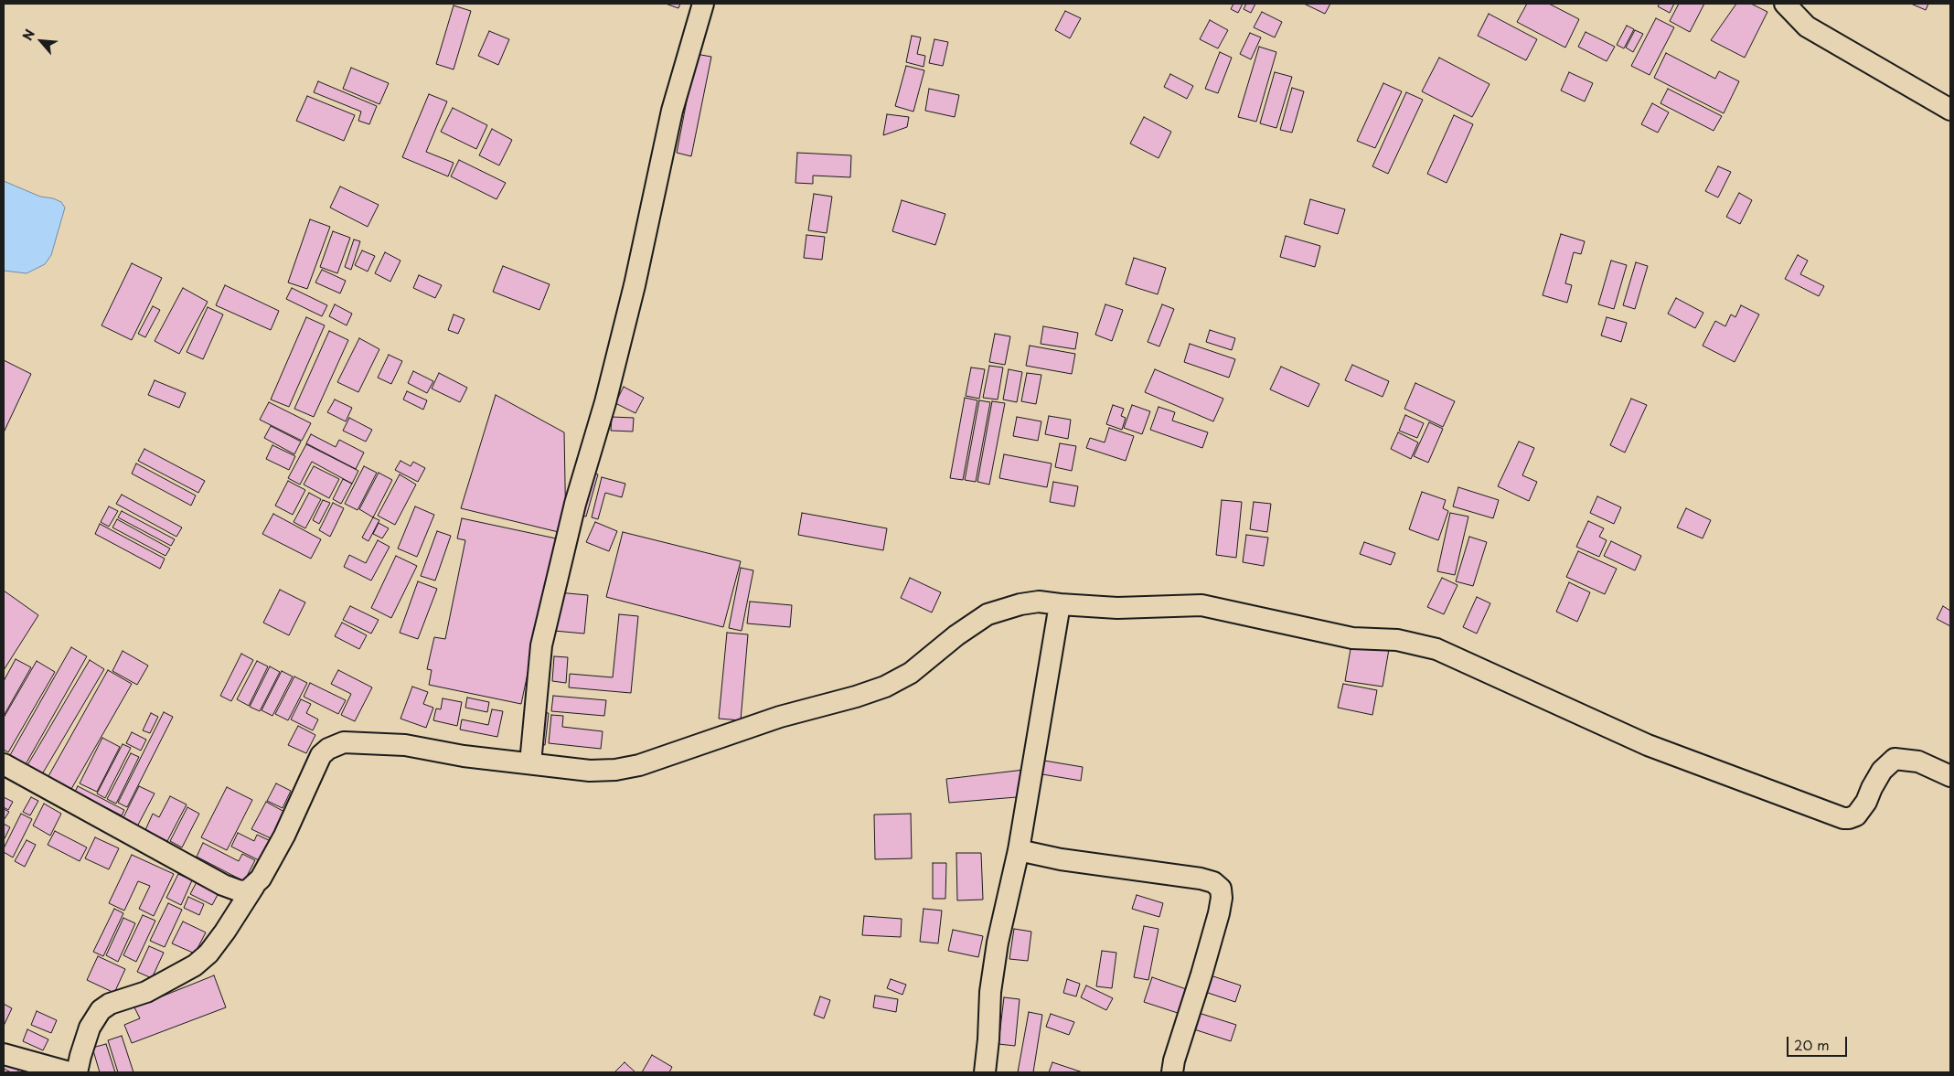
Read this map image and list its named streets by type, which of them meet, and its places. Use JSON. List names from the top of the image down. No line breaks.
{"scale_bar":"20 m","north":"top left"}
